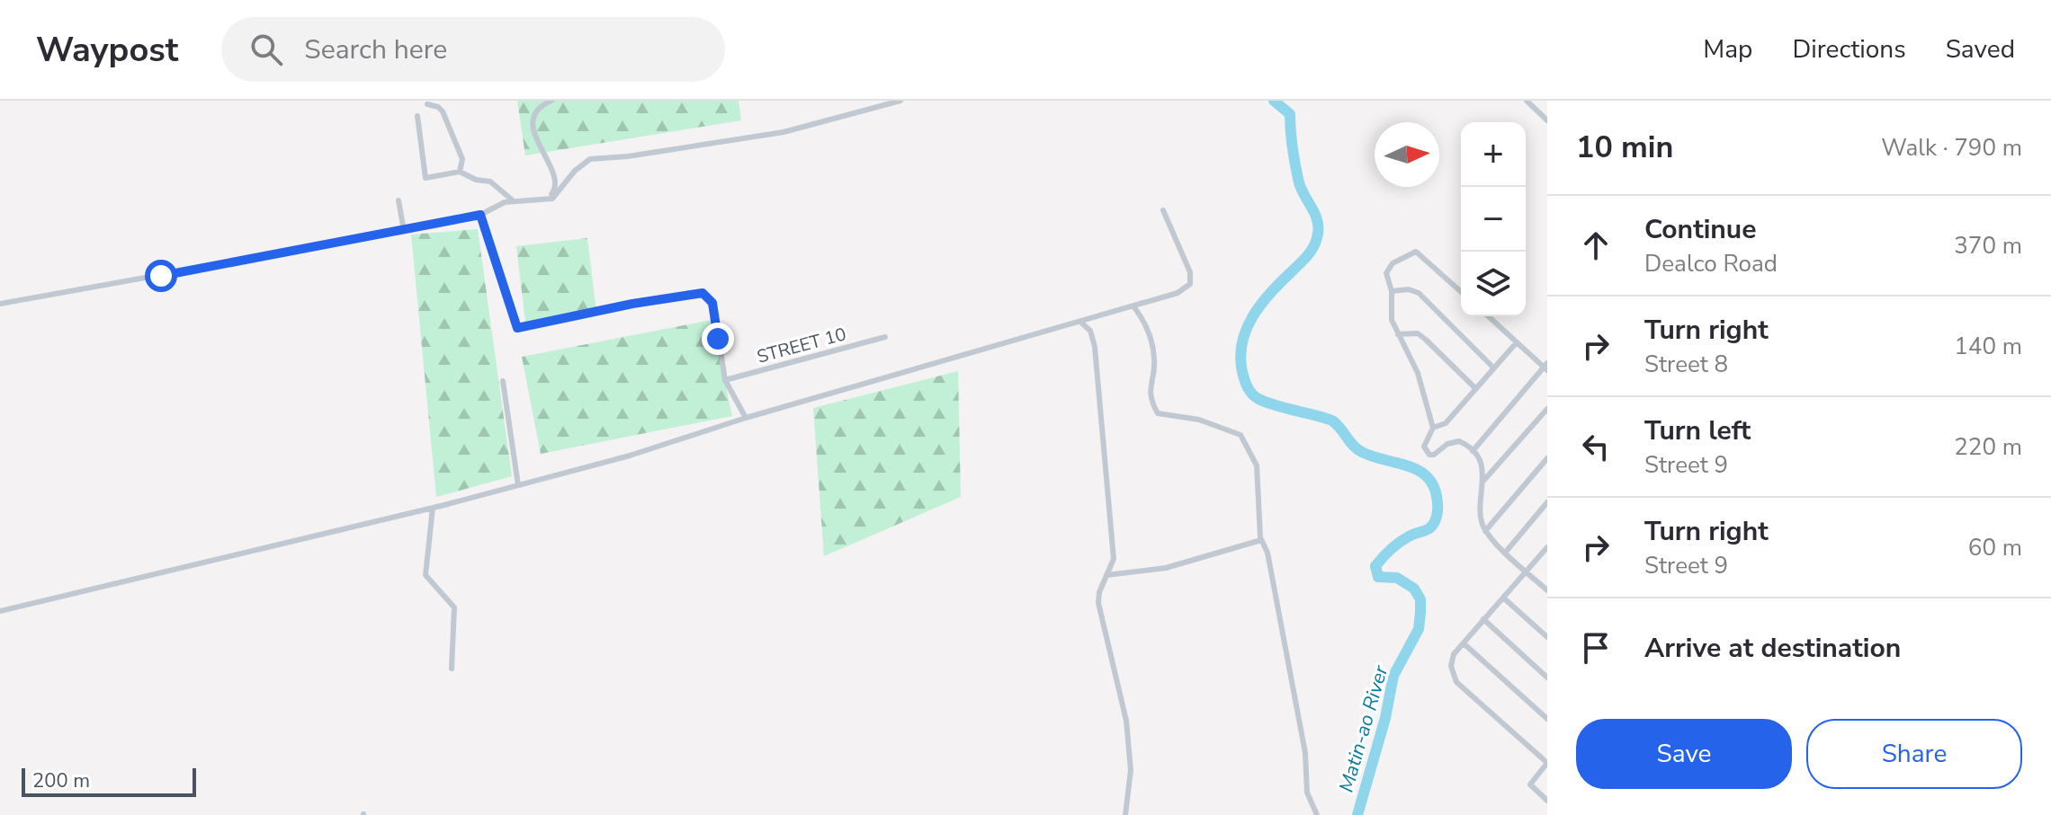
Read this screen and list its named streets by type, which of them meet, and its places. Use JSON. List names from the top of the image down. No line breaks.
{"streets":{"street":["STREET 10"]},"water":["Matin-ao River"],"scale_bar":"200 m","north":"right","page":{"header":"Waypost","search":"Search here","nav":["Map","Directions","Saved"],"heading":["10 min","Walk · 790 m"],"map_buttons":["+","−"],"list":[["Continue","Dealco Road","370 m"],["Turn right","Street 8","140 m"],["Turn left","Street 9","220 m"],["Turn right","Street 9","60 m"],"Arrive at destination"],"buttons":["Save","Share"],"scale":"200 m"}}
